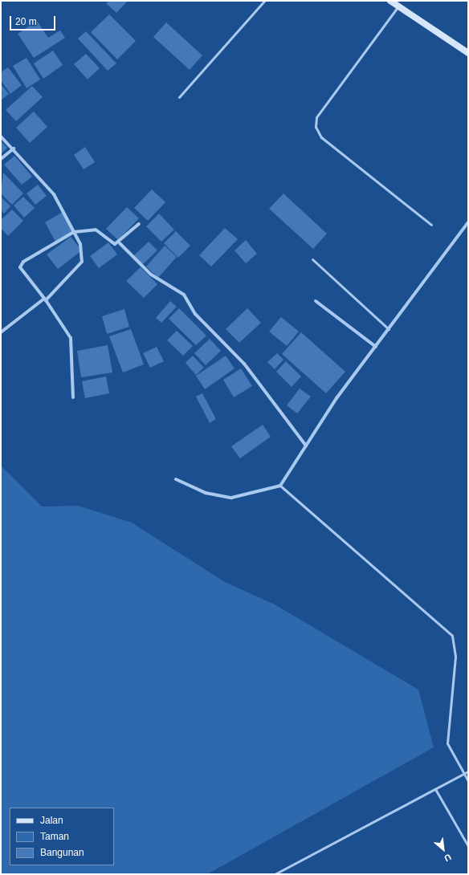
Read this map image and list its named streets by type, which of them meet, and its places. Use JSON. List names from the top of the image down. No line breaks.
{"legend":["Jalan","Taman","Bangunan"],"scale_bar":"20 m","north":"bottom right"}
